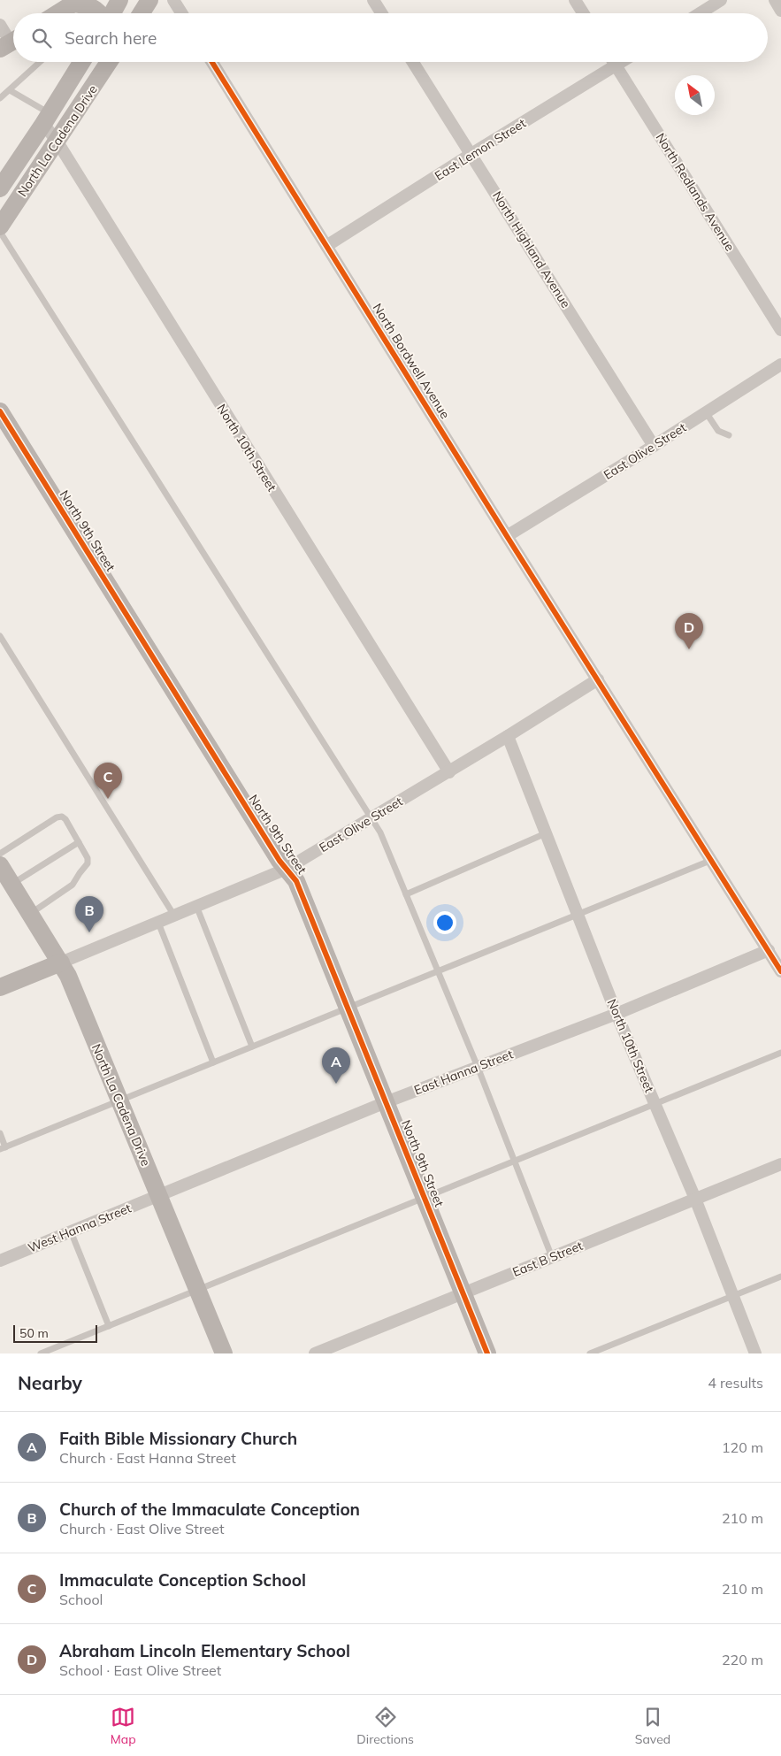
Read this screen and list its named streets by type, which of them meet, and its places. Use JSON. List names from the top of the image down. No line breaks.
{"streets":{"street":["North La Cadena Drive","East Lemon Street","North Redlands Avenue","North Highland Avenue","North Bordwell Avenue","North 10th Street","East Olive Street","North 9th Street","East Hanna Street","West Hanna Street","East B Street"]},"crossings":[["North La Cadena Drive","North 10th Street"],["North La Cadena Drive","East Olive Street"],["North La Cadena Drive","East Hanna Street"],["North La Cadena Drive","West Hanna Street"],["East Lemon Street","North Redlands Avenue"],["East Lemon Street","North Highland Avenue"],["East Lemon Street","North Bordwell Avenue"],["North Highland Avenue","East Olive Street"],["North Bordwell Avenue","East Olive Street"],["North Bordwell Avenue","East Hanna Street"],["North 10th Street","East Olive Street"],["North 10th Street","East Hanna Street"],["North 10th Street","East B Street"],["East Olive Street","North 9th Street"],["North 9th Street","East Hanna Street"],["North 9th Street","East B Street"],["East Hanna Street","West Hanna Street"]],"scale_bar":"50 m","north":"top left","page":{"search":"Search here","pins":["D","C","B","A"],"scale":"50 m","heading":["Nearby","4 results"],"list":[{"mark":"A","name":"Faith Bible Missionary Church","note":"Church · East Hanna Street","value":"120 m"},{"mark":"B","name":"Church of the Immaculate Conception","note":"Church · East Olive Street","value":"210 m"},{"mark":"C","name":"Immaculate Conception School","note":"School","value":"210 m"},{"mark":"D","name":"Abraham Lincoln Elementary School","note":"School · East Olive Street","value":"220 m"}],"nav":["Map","Directions","Saved"]}}
